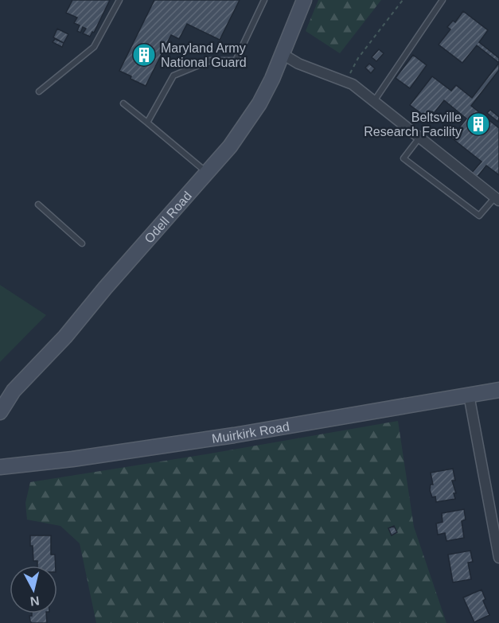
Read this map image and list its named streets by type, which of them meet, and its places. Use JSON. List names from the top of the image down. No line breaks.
{"streets":{"street":["Odell Road","Muirkirk Road"]},"places":{"building":["Maryland Army National Guard","Beltsville Research Facility"]},"north":"bottom"}
